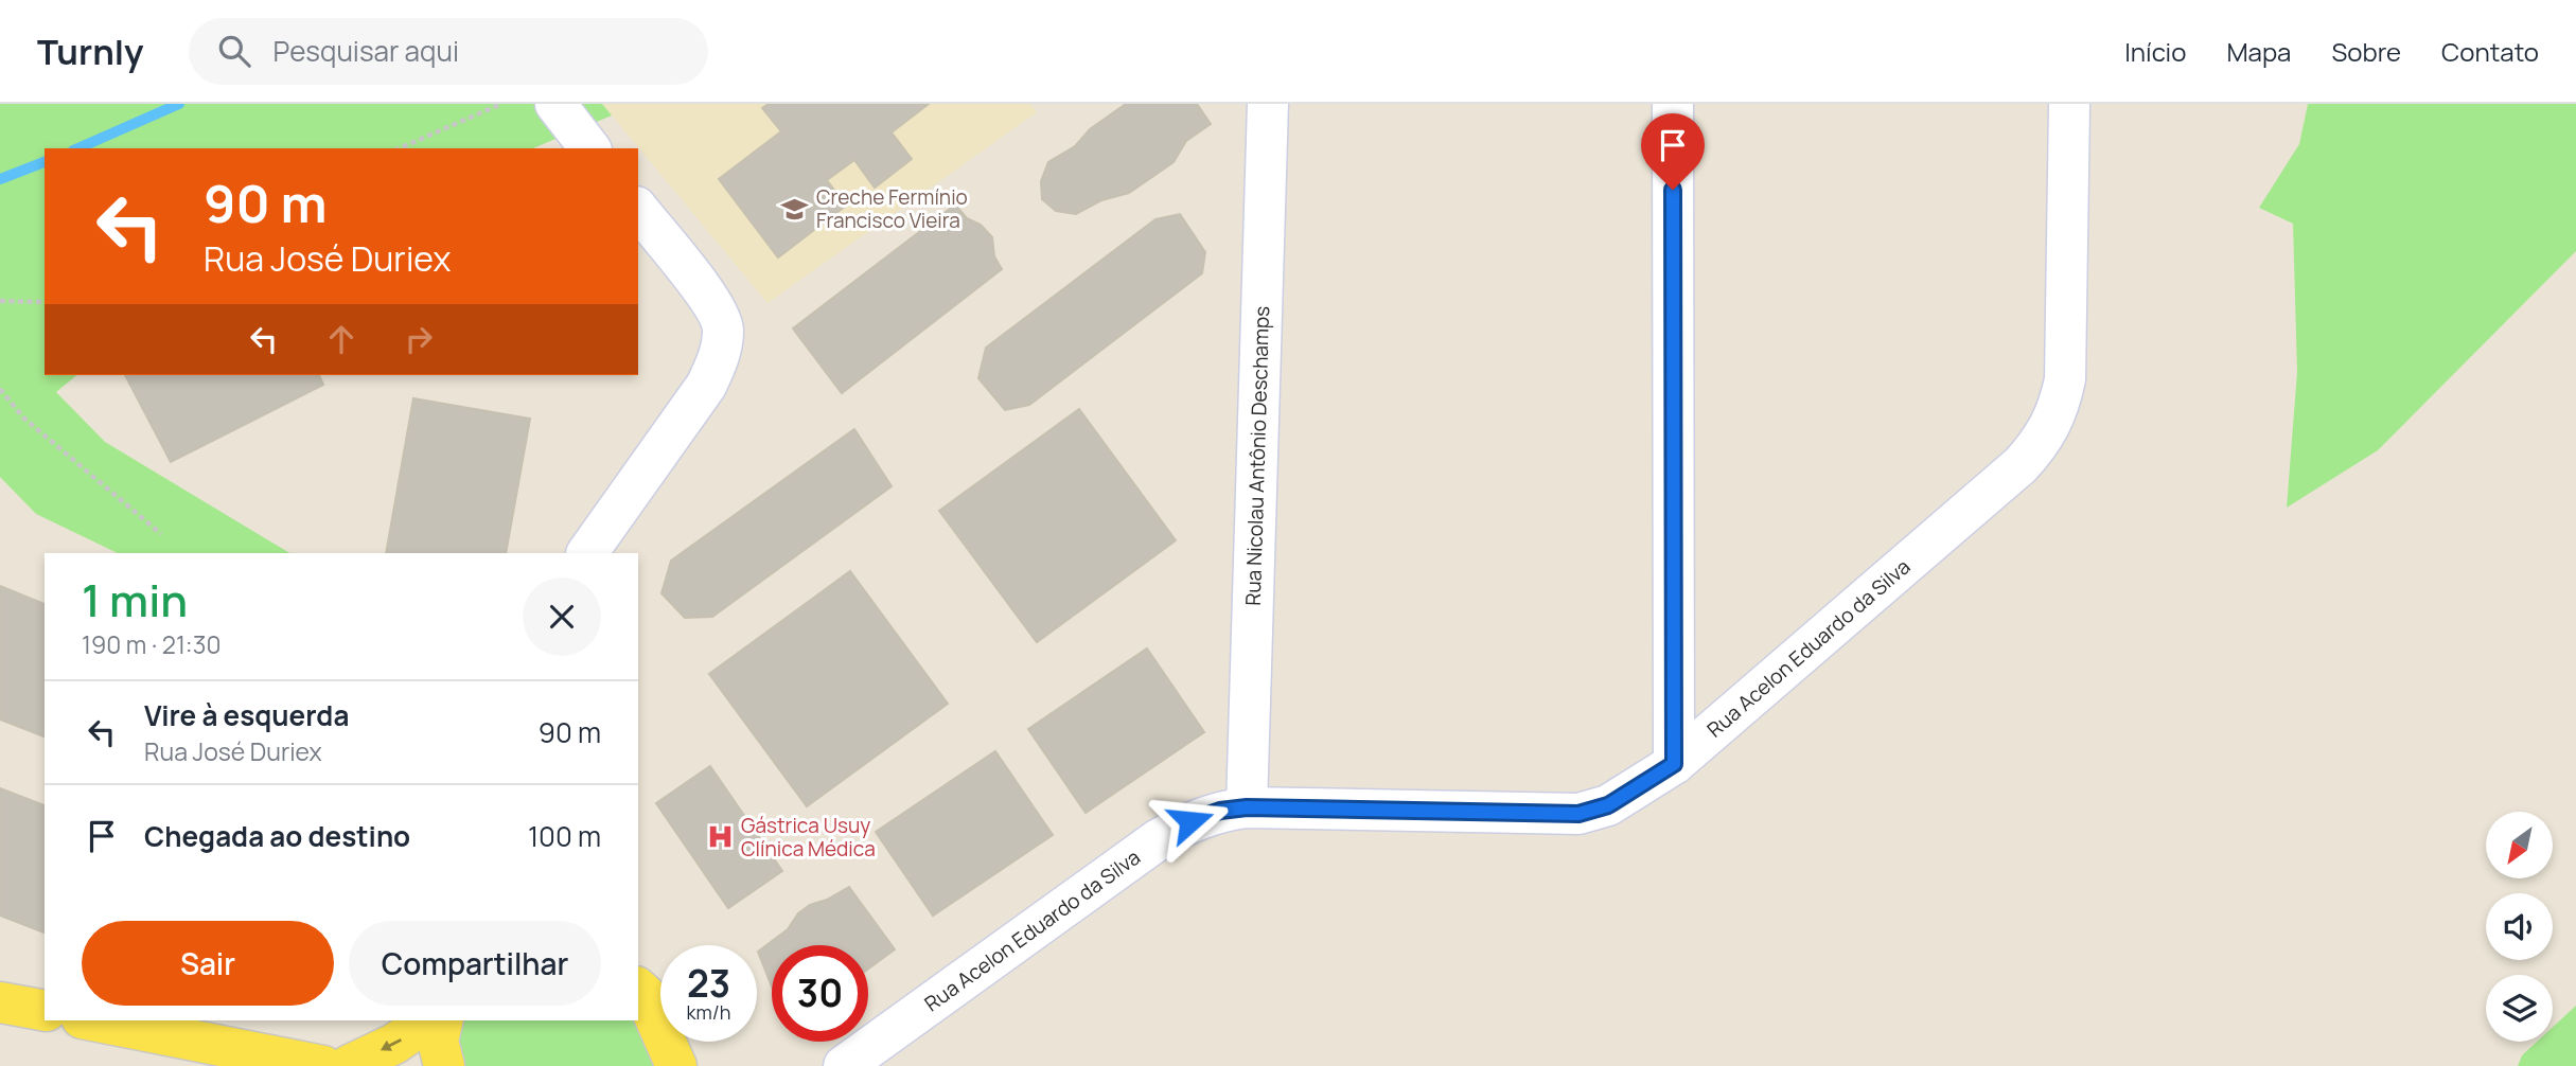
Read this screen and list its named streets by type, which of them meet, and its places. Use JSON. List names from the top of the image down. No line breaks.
{"streets":{"street":["Rua Nicolau Antônio Deschamps","Rua Acelon Eduardo da Silva"]},"crossings":[["Rua Nicolau Antônio Deschamps","Rua Acelon Eduardo da Silva"]],"places":{"school or university":["Creche Fermínio Francisco Vieira"],"hospital":["Gástrica Usuy Clínica Médica"]},"north":"bottom left","page":{"header":"Turnly","search":"Pesquisar aqui","nav":["Início","Mapa","Sobre","Contato"],"turn":["90 m","Rua José Duriex"],"heading":["1 min","190 m · 21:30"],"list":[{"name":"Vire à esquerda","note":"Rua José Duriex","value":"90 m"},{"name":"Chegada ao destino","value":"100 m"}],"buttons":["Sair","Compartilhar"],"speed":"23 km/h","limit":"30"}}
